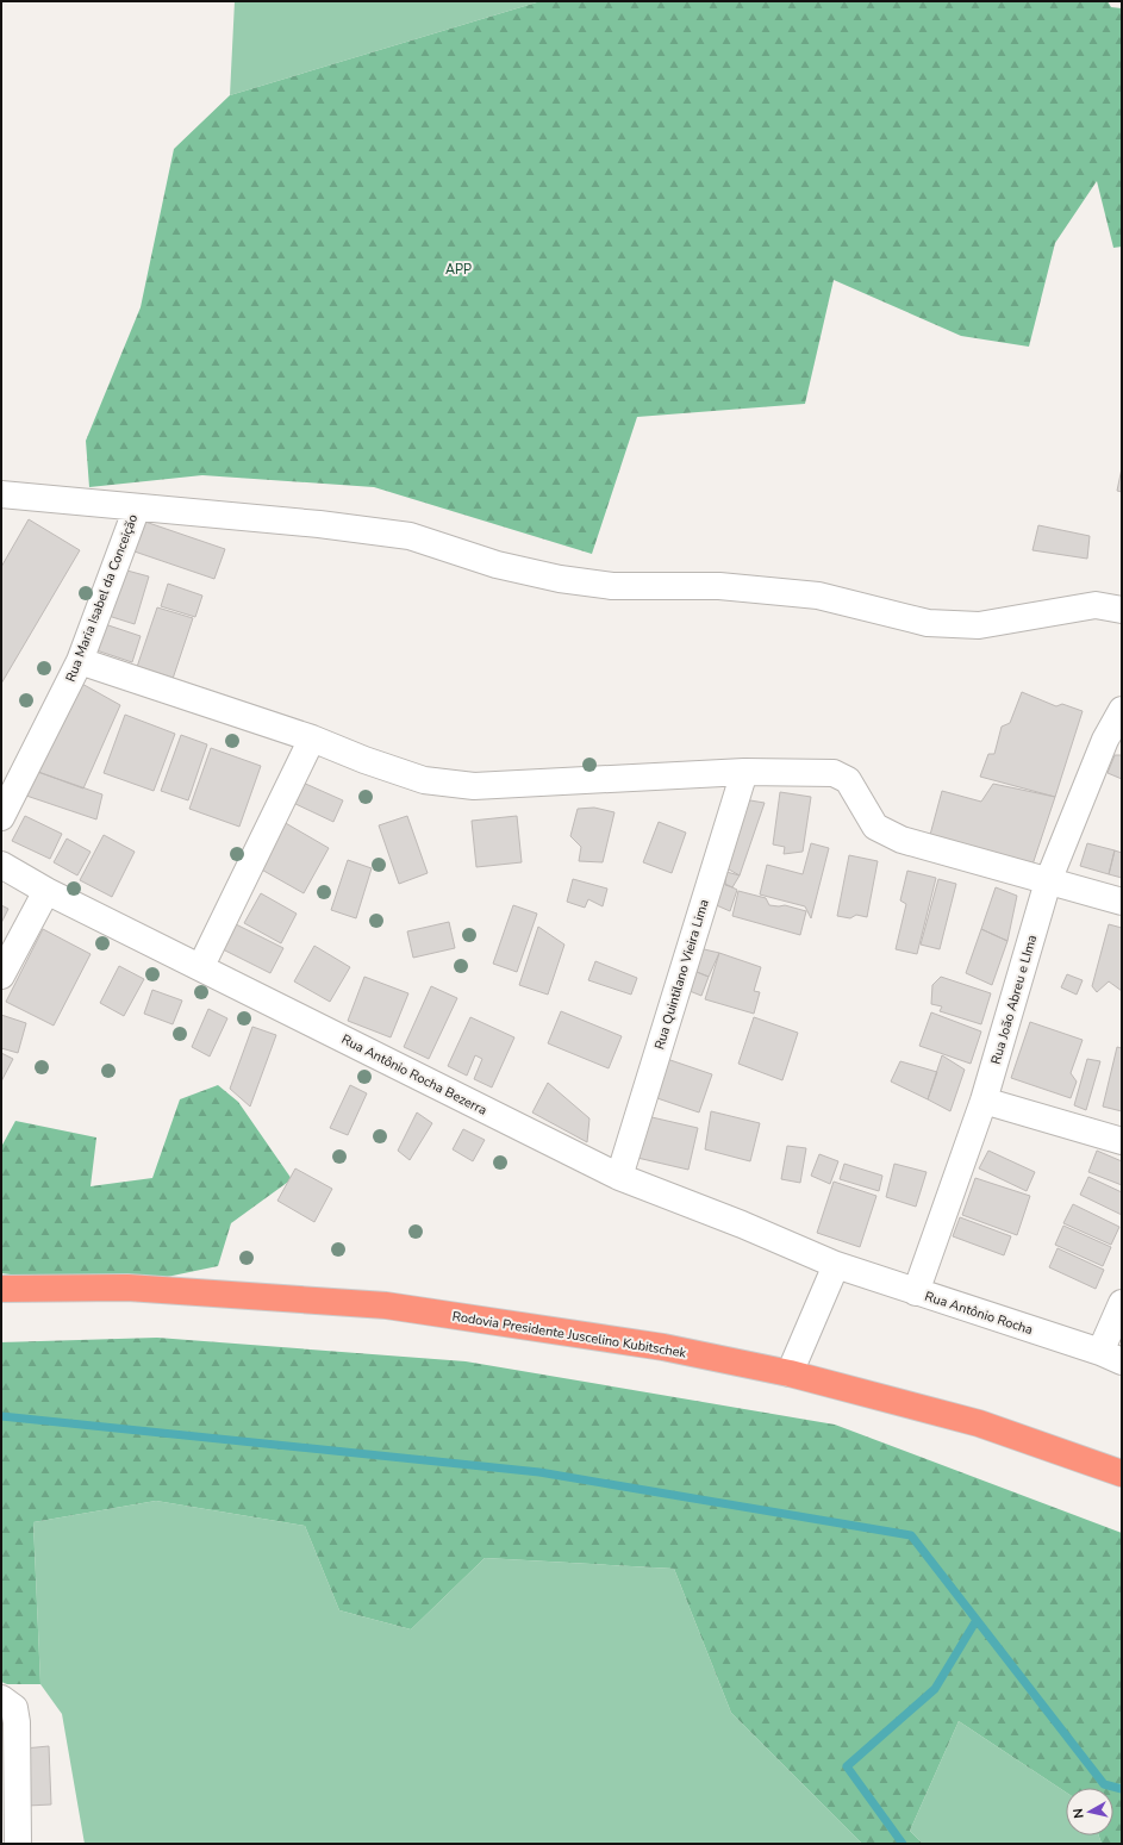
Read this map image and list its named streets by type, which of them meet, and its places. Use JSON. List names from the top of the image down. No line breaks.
{"streets":{"highway":["Rodovia Presidente Juscelino Kubitschek"],"street":["Rua Maria Isabel da Conceição","Rua Quintilano Vieira Lima","Rua João Abreu e LIma","Rua Antônio Rocha Bezerra","Rua Antônio Rocha"]},"crossings":[["Rua Quintilano Vieira Lima","Rua Antônio Rocha Bezerra"],["Rua João Abreu e LIma","Rua Antônio Rocha"],["Rua Antônio Rocha Bezerra","Rua Antônio Rocha"]],"parks":["APP"],"north":"left"}
